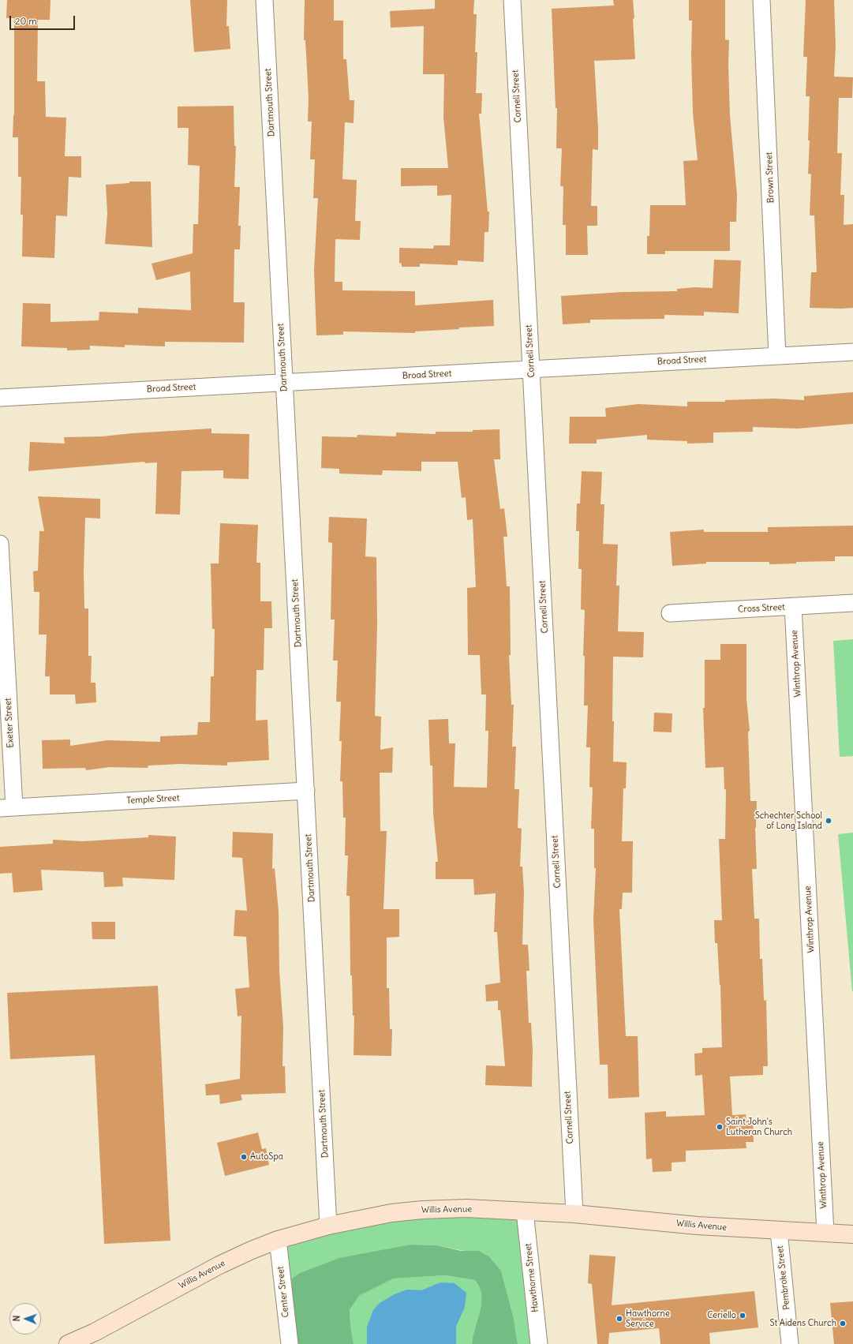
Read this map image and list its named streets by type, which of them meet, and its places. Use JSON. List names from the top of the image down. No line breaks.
{"streets":{"main road":["Willis Avenue"],"street":["Cornell Street","Dartmouth Street","Brown Street","Broad Street","Cross Street","Winthrop Avenue","Exeter Street","Temple Street","Hawthorne Street","Pembroke Street","Center Street"]},"crossings":[["Cornell Street","Broad Street"],["Cornell Street","Willis Avenue"],["Dartmouth Street","Broad Street"],["Dartmouth Street","Temple Street"],["Dartmouth Street","Willis Avenue"],["Brown Street","Broad Street"],["Cross Street","Winthrop Avenue"],["Winthrop Avenue","Willis Avenue"],["Exeter Street","Temple Street"],["Willis Avenue","Hawthorne Street"],["Willis Avenue","Pembroke Street"],["Willis Avenue","Center Street"]],"places":["Schechter School of Long Island","Saint John's Lutheran Church","AutoSpa","Ceriello","Hawthorne Service","St Aidens Church"],"scale_bar":"20 m","north":"left"}
